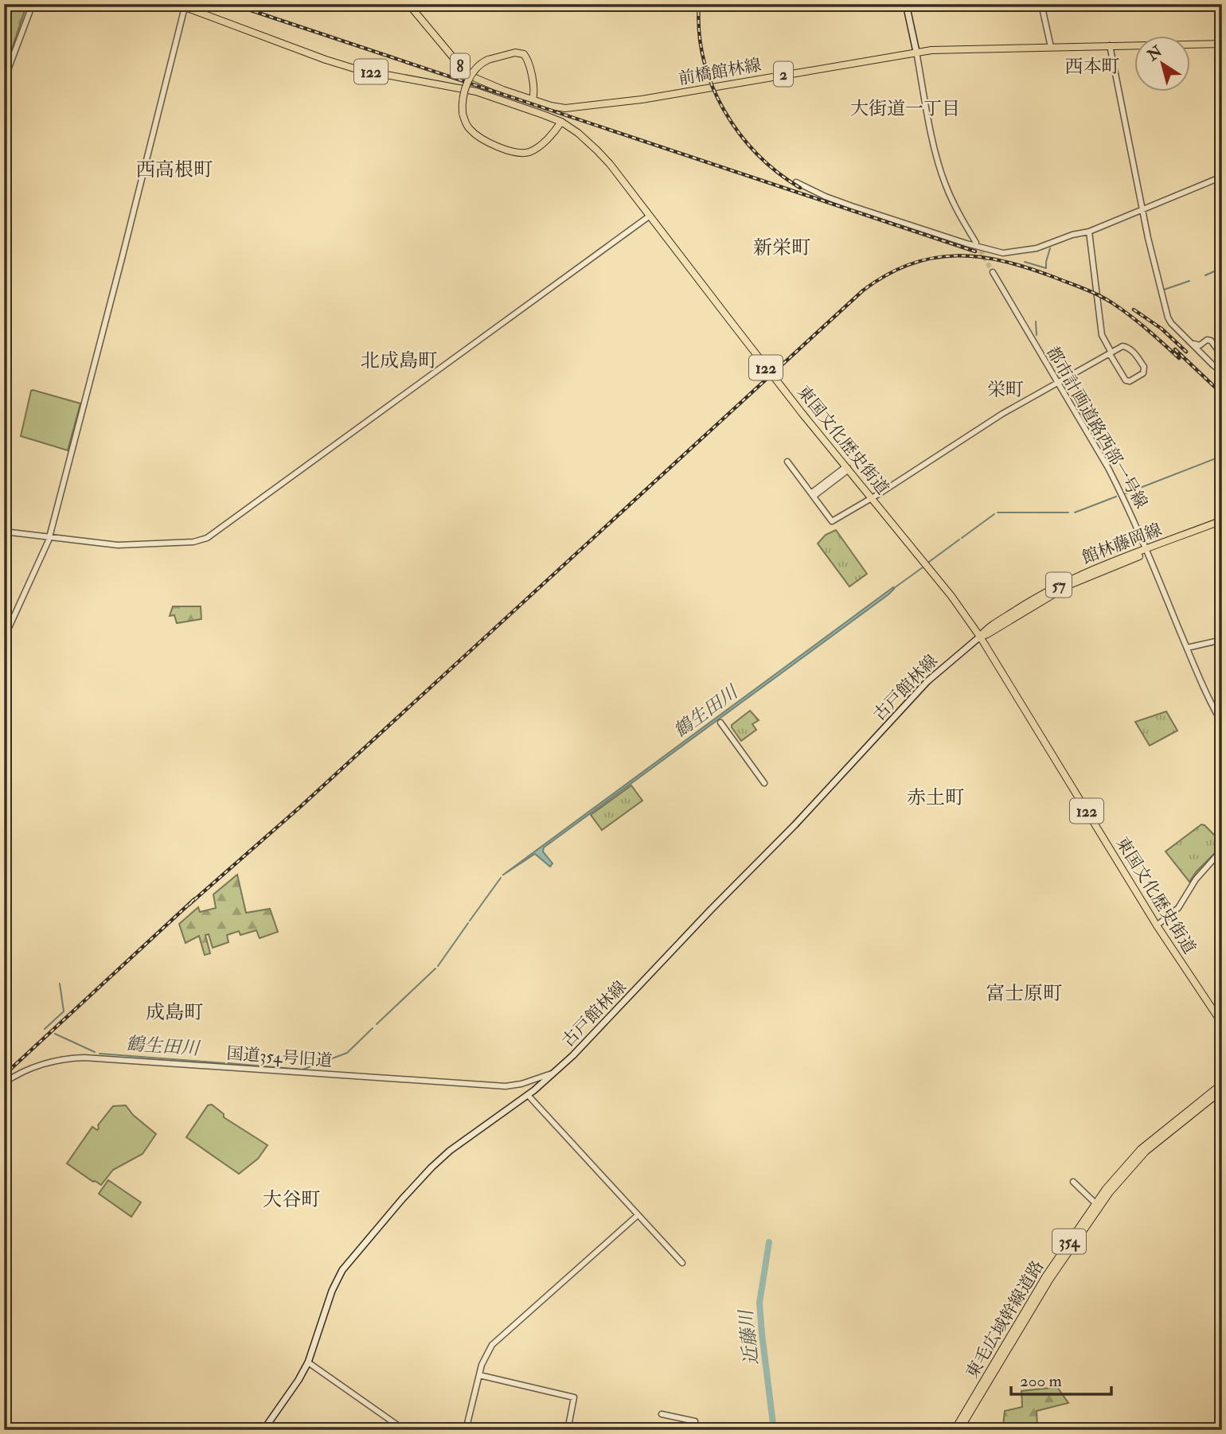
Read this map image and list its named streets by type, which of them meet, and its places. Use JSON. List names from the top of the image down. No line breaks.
{"streets":{"main road":["8","122","前橋館林線","2","東国文化歴史街道","館林藤岡線","57","古戸館林線","354","東毛広域幹線道路"],"street":["都市計画道路西部一号線","国道354号旧道"]},"crossings":[["8","前橋館林線"],["都市計画道路西部一号線","館林藤岡線"],["東国文化歴史街道","館林藤岡線"],["東国文化歴史街道","古戸館林線"],["館林藤岡線","古戸館林線"],["古戸館林線","国道354号旧道"]],"districts":["西本町","大街道一丁目","西高根町","新栄町","北成島町","栄町","赤土町","富士原町","成島町","大谷町"],"water":["鶴生田川","近藤川"],"scale_bar":"200 m","north":"top left"}
